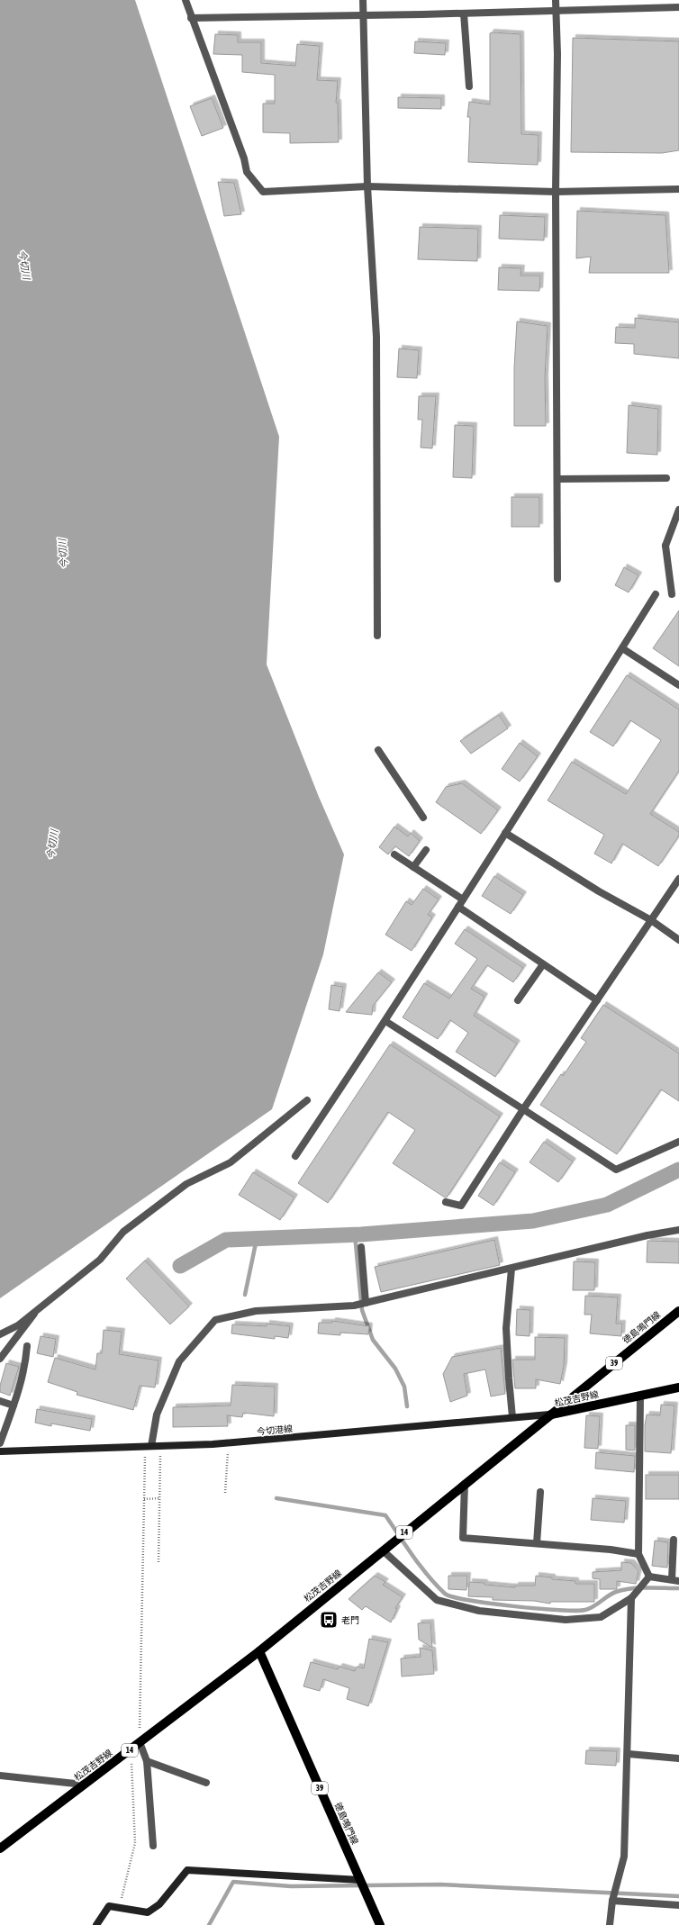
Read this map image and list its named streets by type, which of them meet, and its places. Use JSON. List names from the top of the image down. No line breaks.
{"streets":{"main road":["徳島鳴門線","39","松茂吉野線","今切港線","14"]},"crossings":[["徳島鳴門線","松茂吉野線"],["徳島鳴門線","今切港線"],["松茂吉野線","今切港線"]],"water":["今切川"],"places":{"bus stop":["老門"]}}
